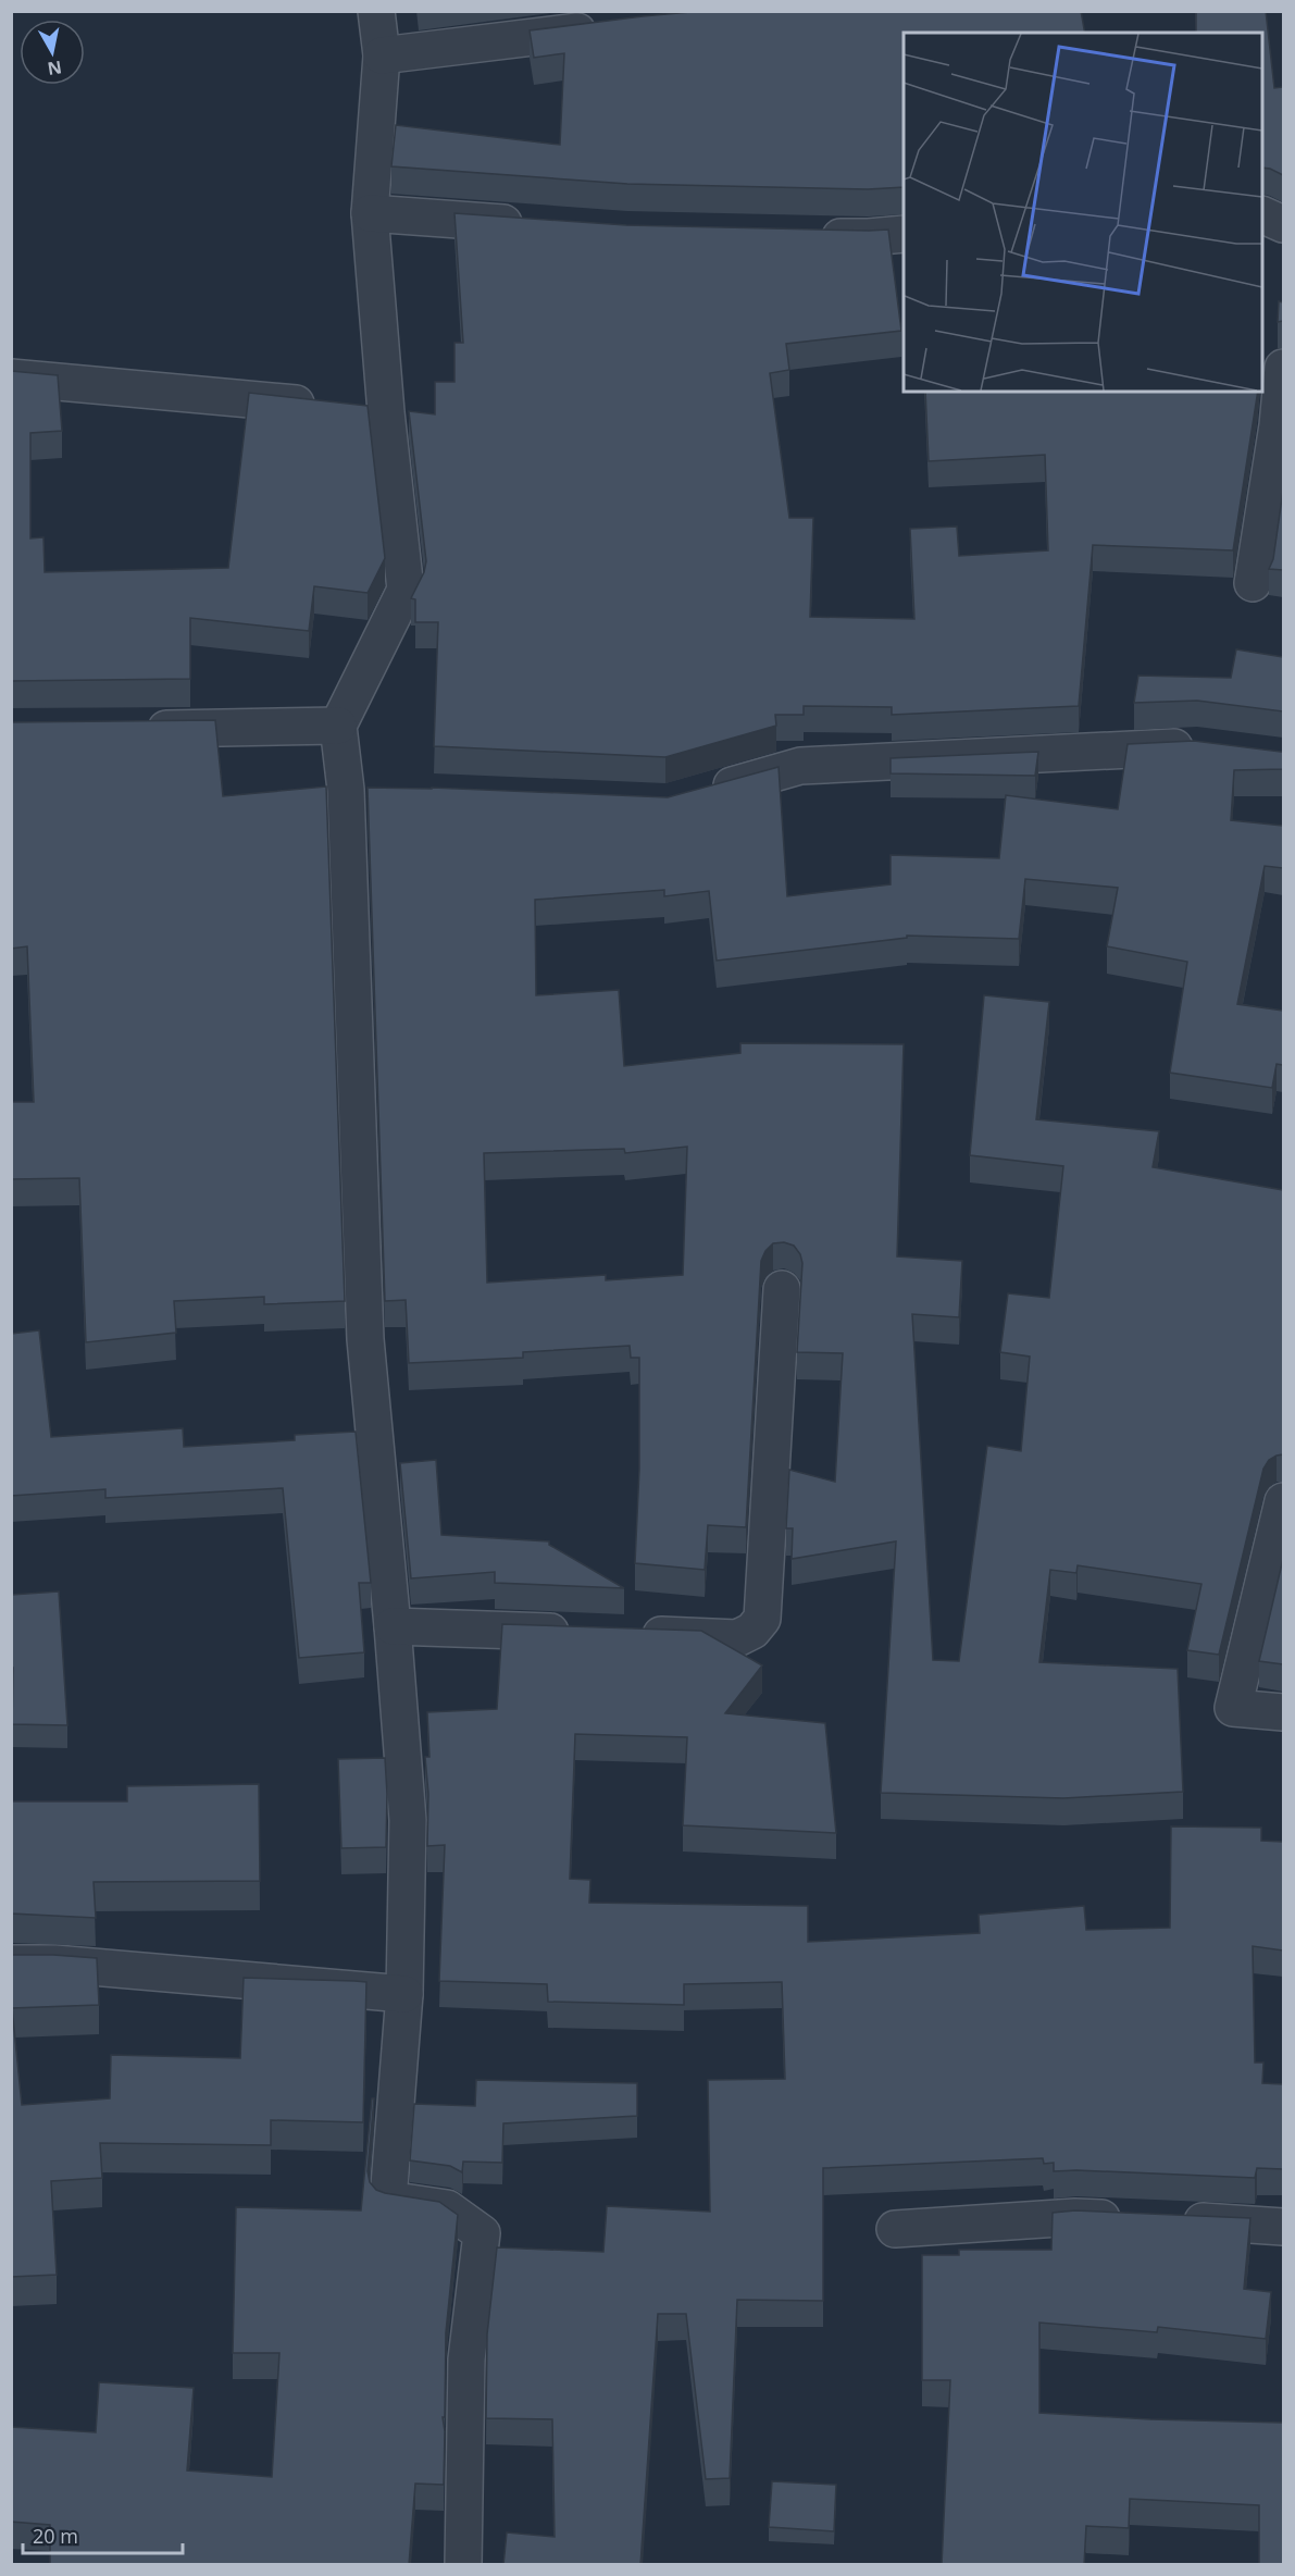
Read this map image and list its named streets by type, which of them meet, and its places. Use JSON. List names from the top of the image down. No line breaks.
{"scale_bar":"20 m","north":"bottom"}
